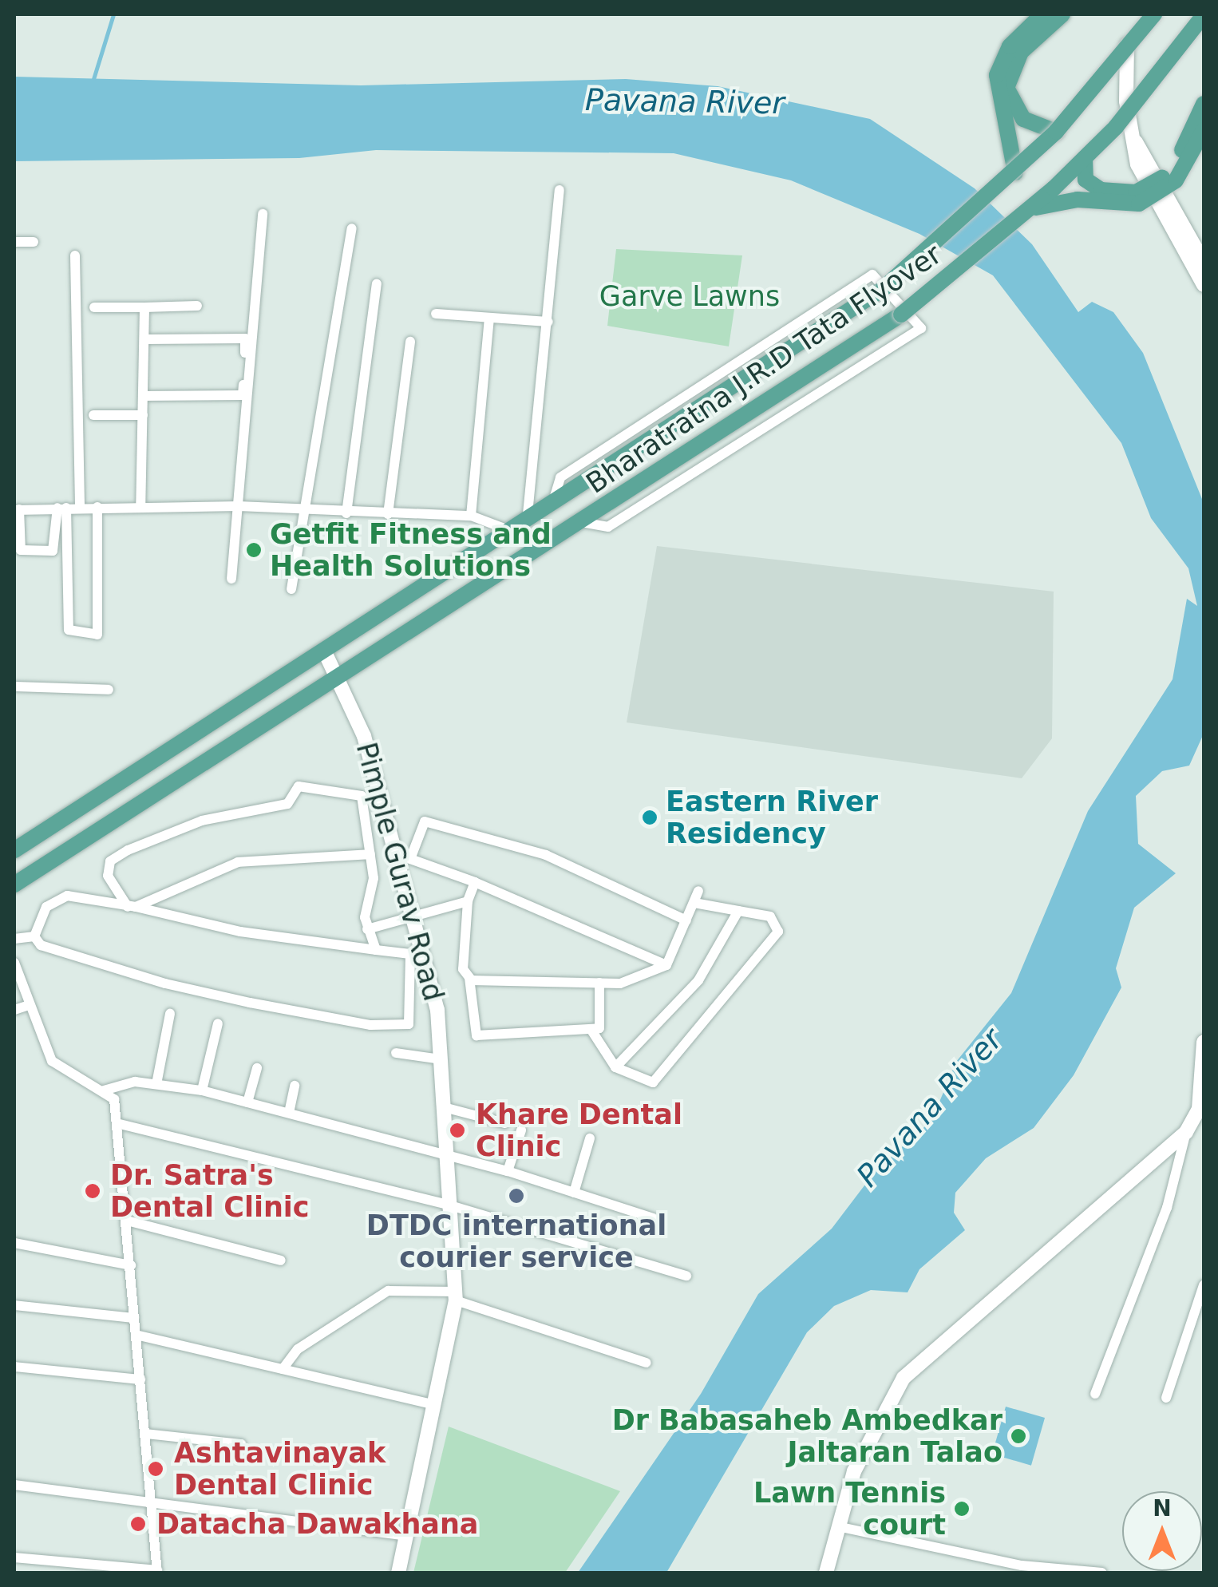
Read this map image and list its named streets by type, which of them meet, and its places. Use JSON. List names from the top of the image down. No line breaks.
{"streets":{"main road":["Bharatratna J.R.D Tata Flyover"],"street":["Pimple Gurav Road"]},"crossings":[["Bharatratna J.R.D Tata Flyover","Pimple Gurav Road"]],"water":["Pavana River"],"parks":["Garve Lawns"],"places":["Getfit Fitness and Health Solutions","Eastern River Residency","Khare Dental Clinic","Dr. Satra's Dental Clinic","DTDC international courier service","Dr Babasaheb Ambedkar Jaltaran Talao","Ashtavinayak Dental Clinic","Lawn Tennis court","Datacha Dawakhana"],"north":"top"}
